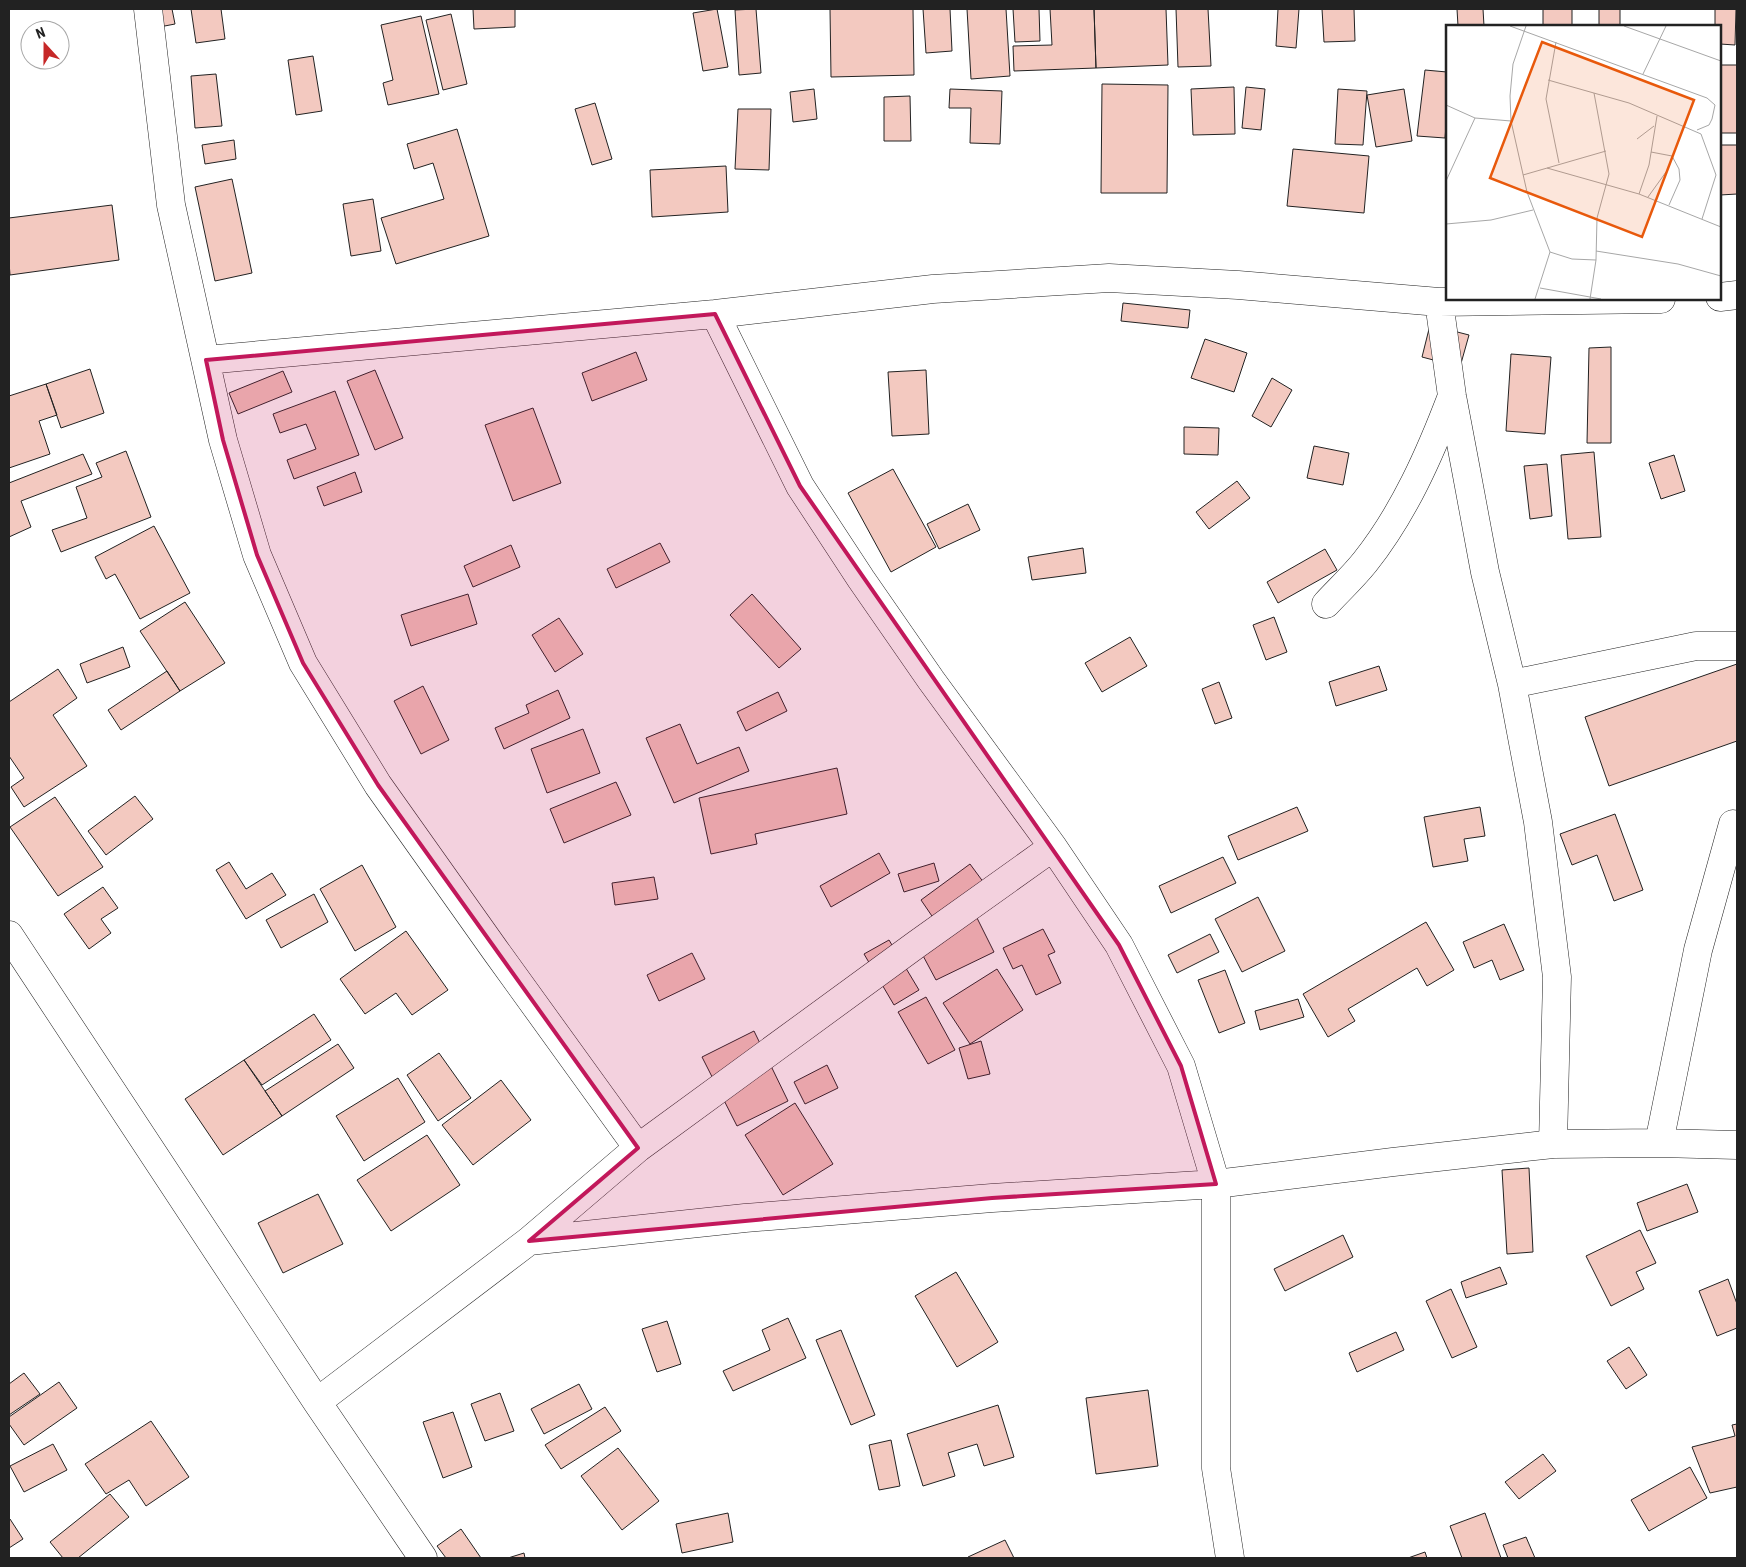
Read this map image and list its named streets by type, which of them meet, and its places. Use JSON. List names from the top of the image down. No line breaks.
{"north":"top"}
